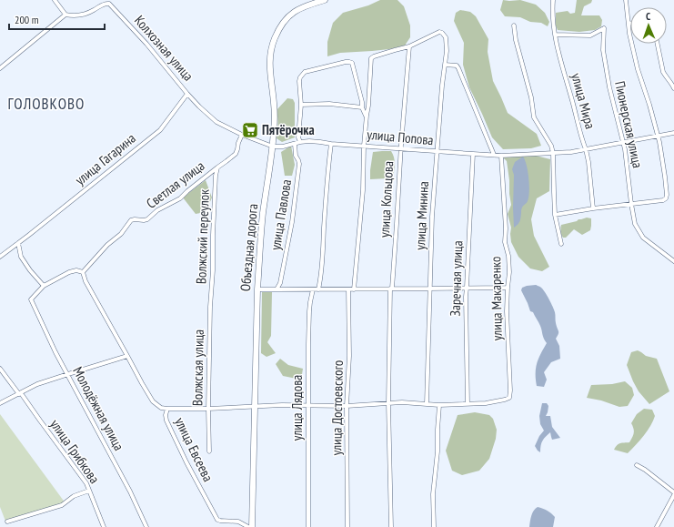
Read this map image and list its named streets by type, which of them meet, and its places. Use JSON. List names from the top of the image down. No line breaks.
{"streets":{"main road":["Объездная дорога"],"street":["Колхозная улица","улица Мира","Пионерская улица","улица Попова","улица Гагарина","Светлая улица","улица Кольцова","улица Павлова","улица Минина","Волжский переулок","Заречная улица","улица Макаренко","Волжская улица","улица Лядова","улица Достоевского","Молодёжная улица","улица Евсеева","улица Грибкова"]},"crossings":[["Колхозная улица","улица Попова"],["Колхозная улица","улица Гагарина"],["Колхозная улица","Светлая улица"],["Колхозная улица","Объездная дорога"],["улица Мира","Пионерская улица"],["улица Мира","улица Попова"],["Пионерская улица","улица Попова"],["улица Попова","улица Кольцова"],["улица Попова","улица Павлова"],["улица Попова","улица Минина"],["улица Попова","Объездная дорога"],["улица Попова","Заречная улица"],["улица Попова","улица Макаренко"],["Светлая улица","Волжский переулок"],["Светлая улица","улица Евсеева"],["улица Кольцова","улица Минина"],["Волжский переулок","Волжская улица"],["Заречная улица","улица Макаренко"]],"districts":["ГОЛОВКОВО"],"places":{"supermarket":["Пятёрочка"]},"scale_bar":"200 m","north":"top"}
